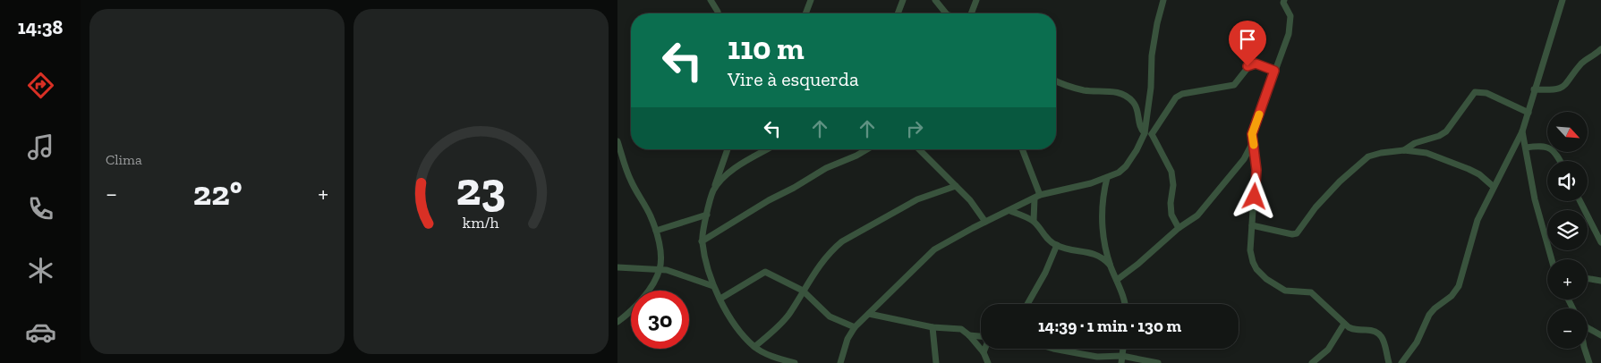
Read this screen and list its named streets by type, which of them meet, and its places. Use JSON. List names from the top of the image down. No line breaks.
{"north":"bottom right","page":{"tabs":"14:38","tile":"Clima","turn":["110 m","Vire à esquerda"],"map_buttons":["+","−"],"heat":["−","22°","+"],"limit":"30","trip":"14:39 · 1 min · 130 m","gauge":["23","km/h"]}}
